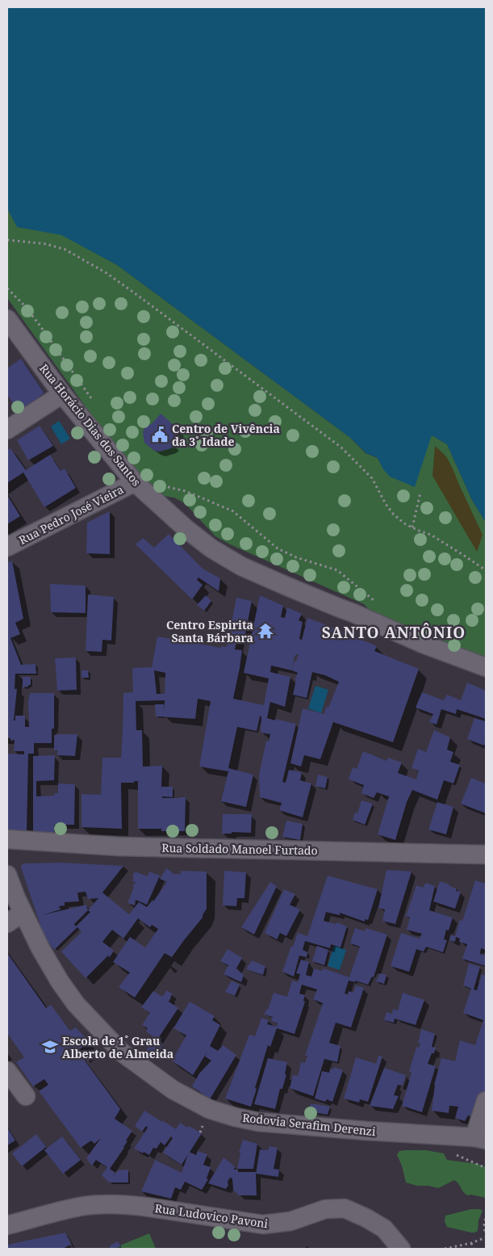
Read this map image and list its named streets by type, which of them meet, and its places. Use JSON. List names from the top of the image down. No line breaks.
{"streets":{"street":["Rua Horácio Dias dos Santos","Rua Pedro José Vieira","Rua Soldado Manoel Furtado","Rodovia Serafim Derenzi","Rua Ludovico Pavoni"]},"crossings":[["Rua Horácio Dias dos Santos","Rua Pedro José Vieira"]],"districts":["SANTO ANTÔNIO"],"places":{"public building":["Centro de Vivência da 3˚ Idade"],"temple":["Centro Espirita Santa Bárbara"],"school or university":["Escola de 1˚ Grau Alberto de Almeida"]}}
